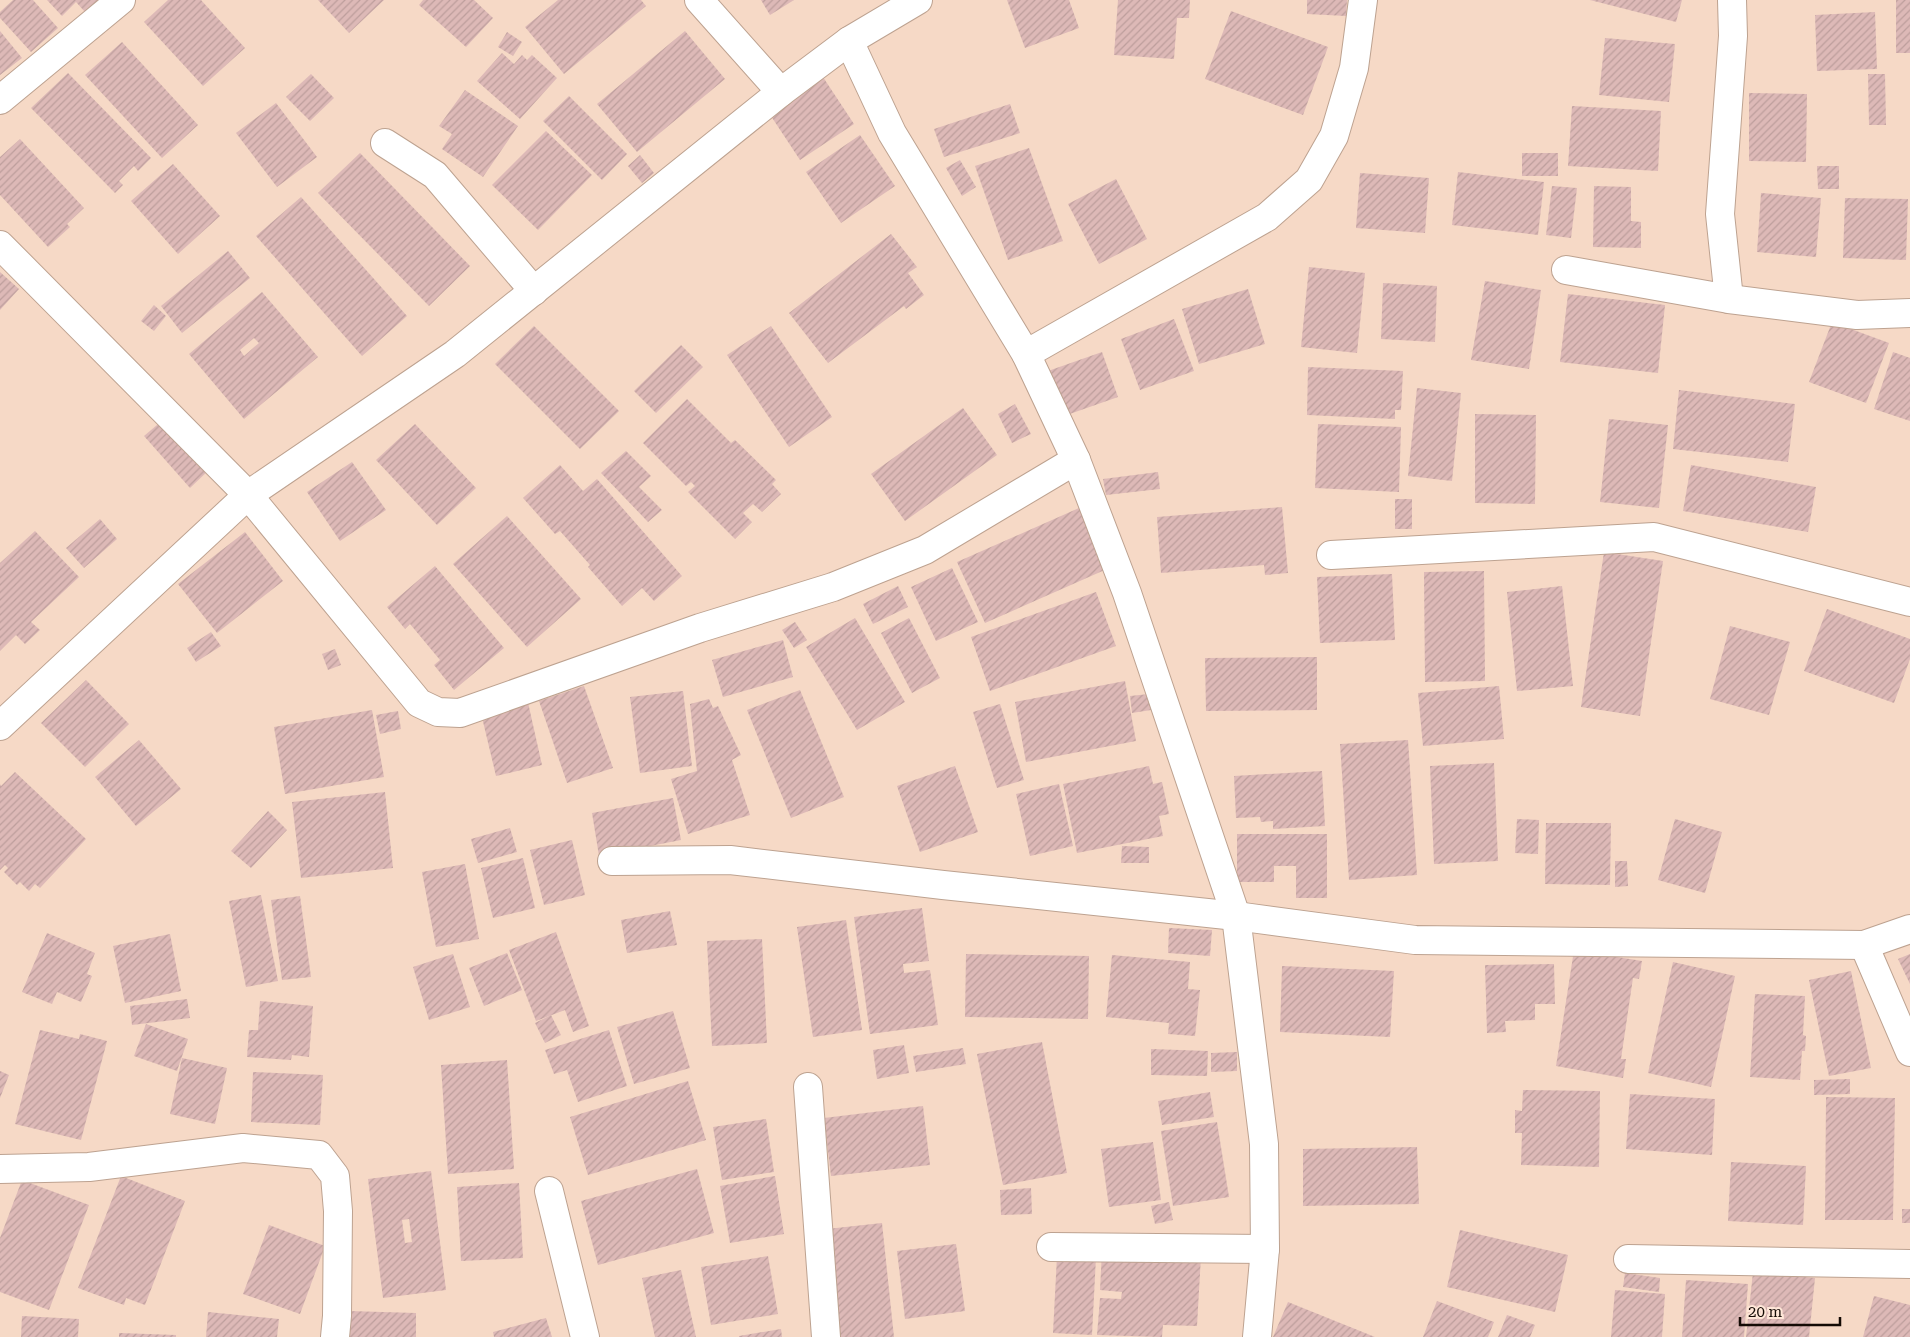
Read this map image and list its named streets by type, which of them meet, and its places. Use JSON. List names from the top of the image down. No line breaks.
{"scale_bar":"20 m"}
